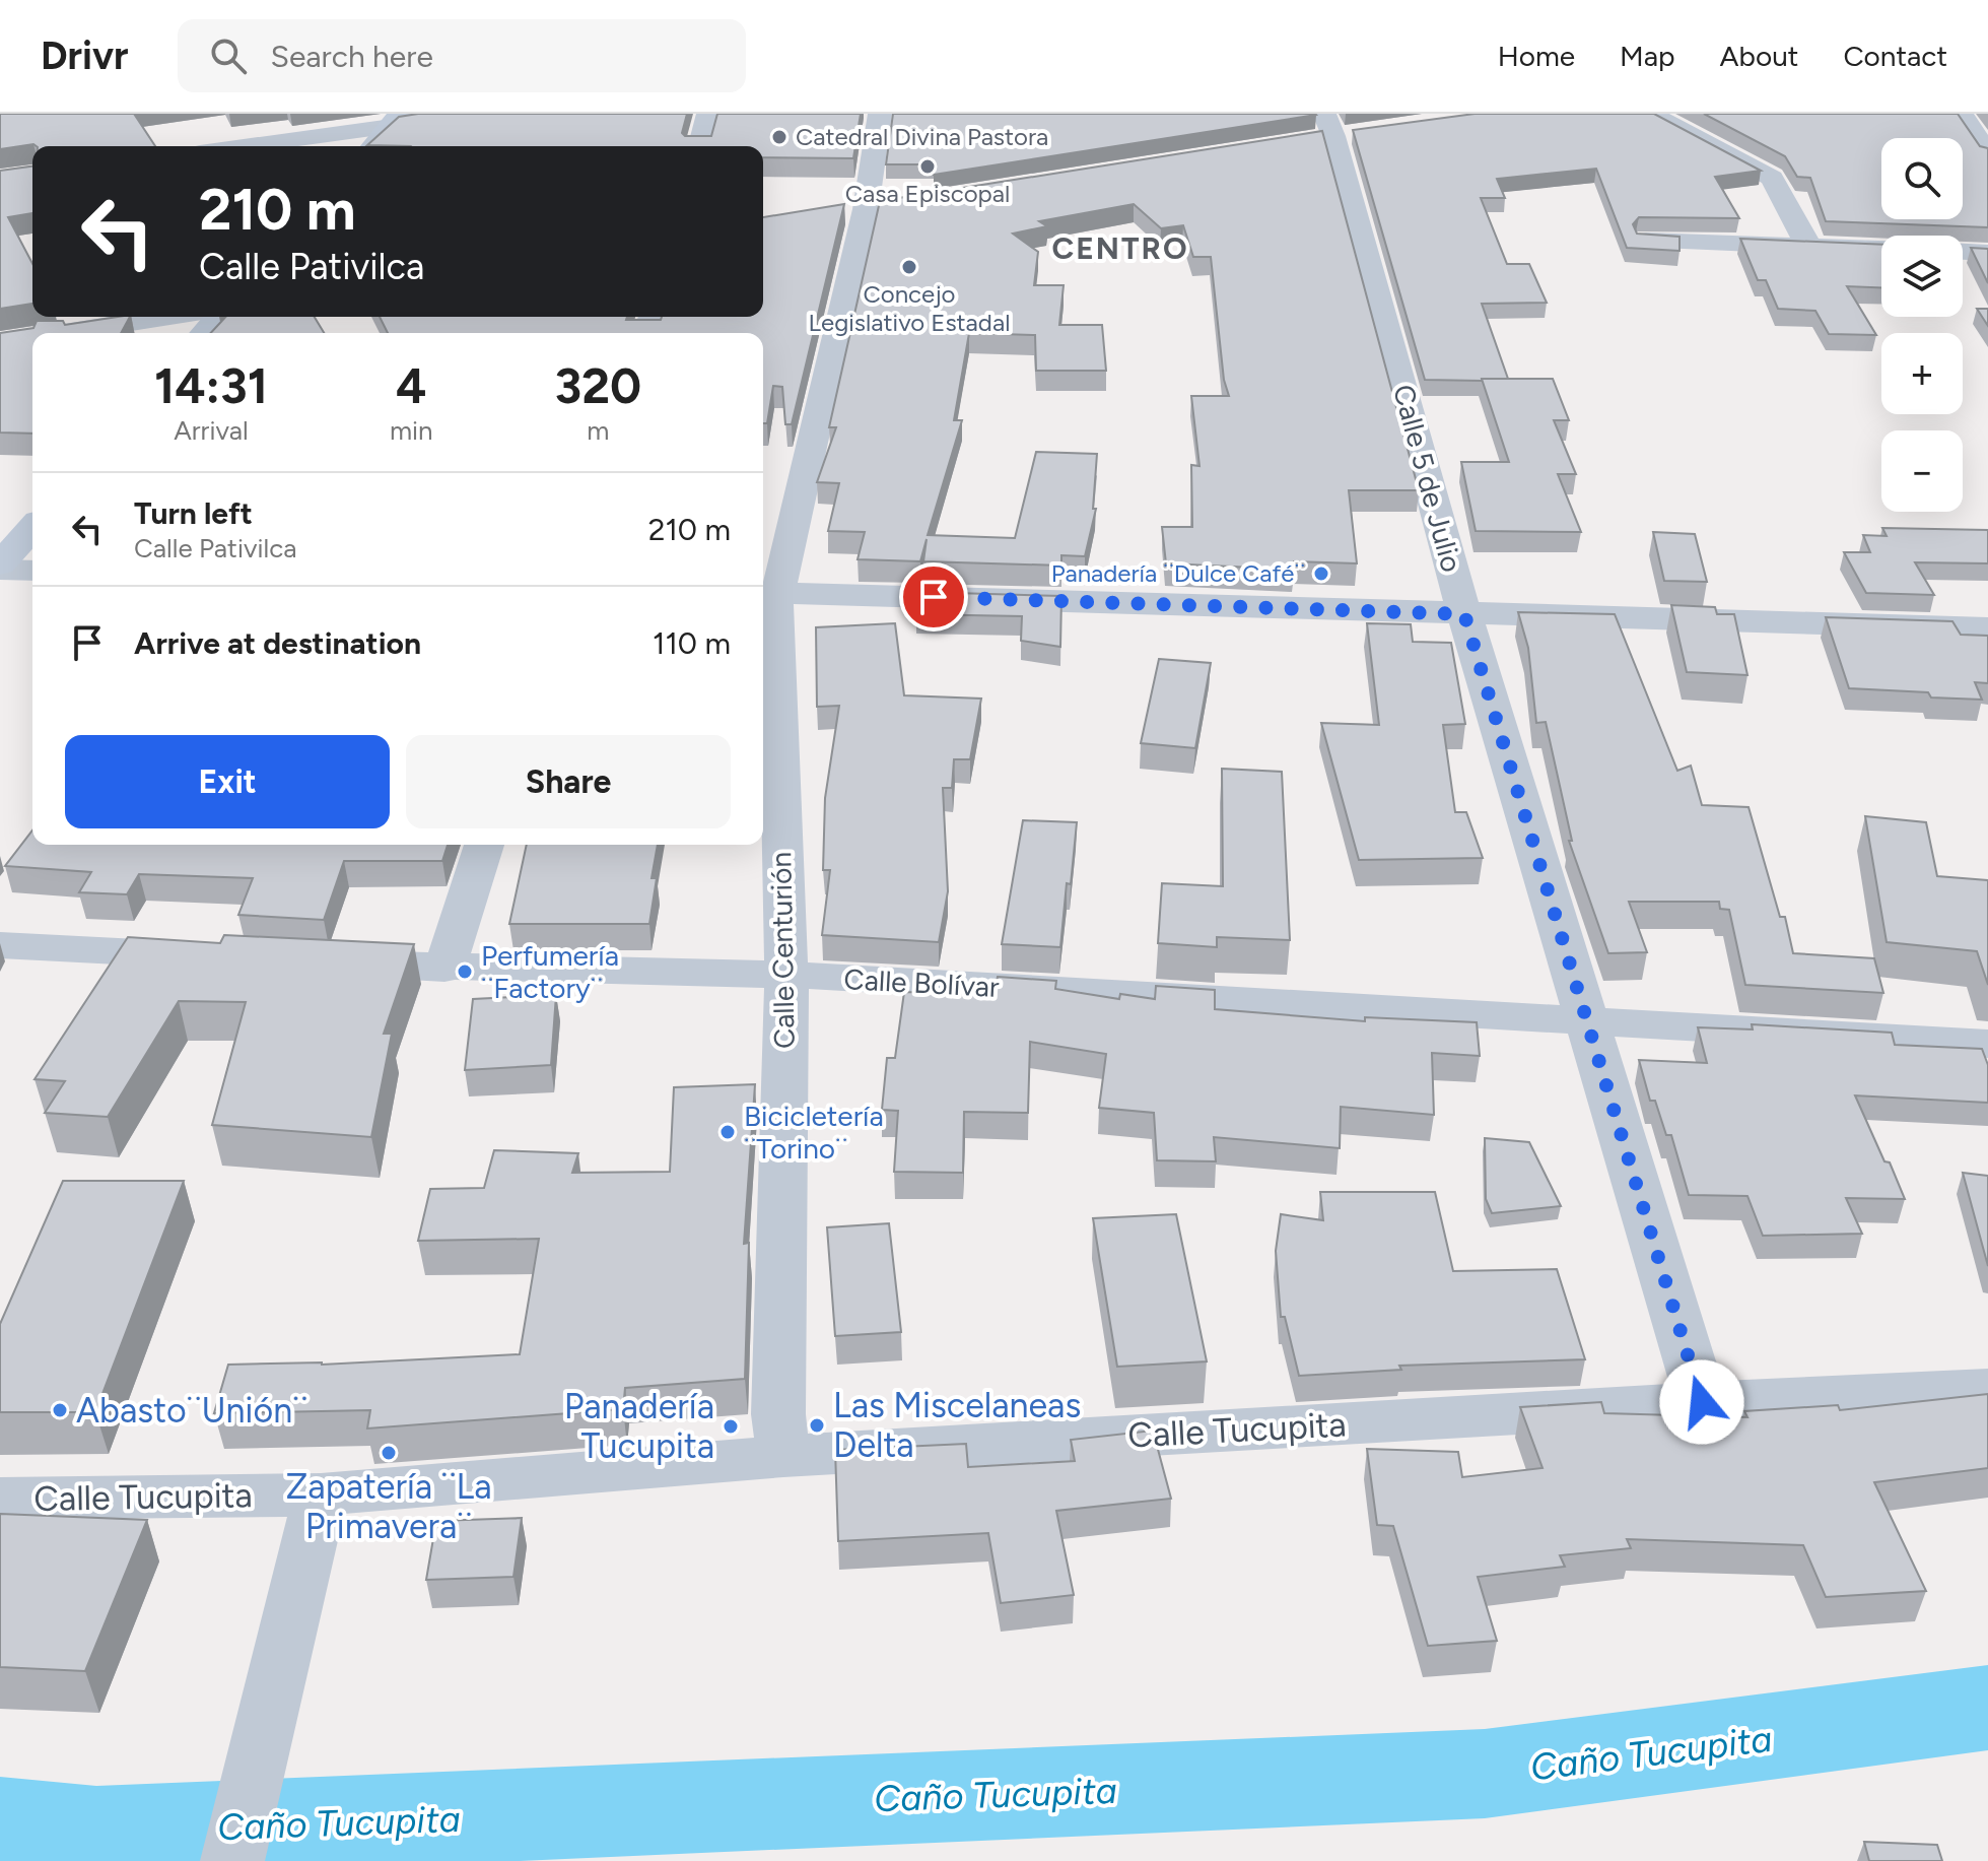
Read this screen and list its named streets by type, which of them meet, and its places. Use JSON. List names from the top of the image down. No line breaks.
{"streets":{"street":["Calle 5 de Julio","Calle Centurión","Calle Bolívar","Calle Tucupita"]},"crossings":[["Calle 5 de Julio","Calle Bolívar"],["Calle 5 de Julio","Calle Tucupita"],["Calle Centurión","Calle Bolívar"],["Calle Centurión","Calle Tucupita"]],"districts":["CENTRO"],"water":["Caño Tucupita"],"places":["Catedral Divina Pastora","Casa Episcopal","Concejo Legislativo Estadal","Panadería ¨Dulce Café¨","Perfumería ¨Factory¨","Bicicletería ¨Torino¨","Abasto¨Unión¨","Las Miscelaneas Delta","Panadería Tucupita","Zapatería ¨La Primavera¨"],"page":{"header":"Drivr","search":"Search here","nav":["Home","Map","About","Contact"],"map_buttons":["+","−"],"turn":["210 m","Calle Pativilca"],"eta":["14:31","Arrival","4","min","320","m"],"list":[{"name":"Turn left","note":"Calle Pativilca","value":"210 m"},{"name":"Arrive at destination","value":"110 m"}],"buttons":["Exit","Share"]}}
